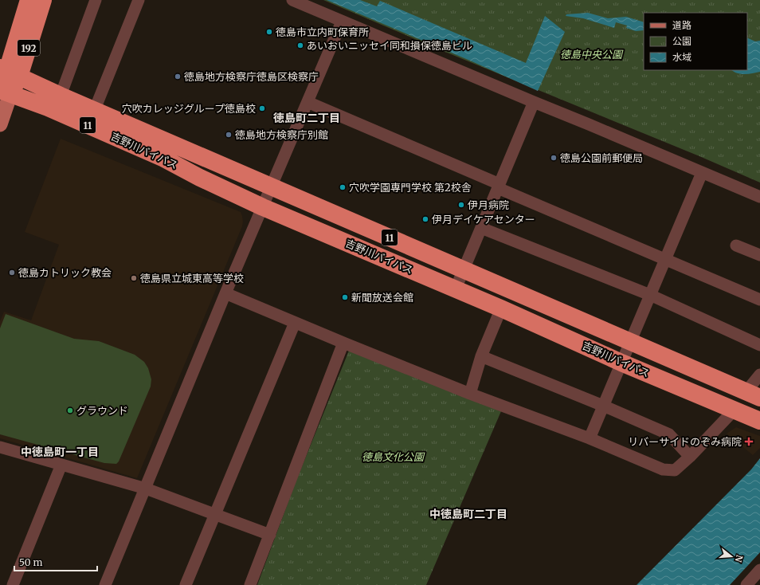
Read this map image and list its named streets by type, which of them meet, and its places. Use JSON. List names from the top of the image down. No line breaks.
{"streets":{"highway":["192","11","吉野川バイパス"]},"crossings":[["192","吉野川バイパス"]],"districts":["徳島町二丁目","中徳島町一丁目","中徳島町二丁目"],"parks":["徳島中央公園","徳島文化公園"],"places":{"other":["徳島市立内町保育所","あいおいニッセイ同和損保徳島ビル","徳島地方検察庁徳島区検察庁","穴吹カレッジグループ徳島校","徳島地方検察庁別館","徳島公園前郵便局","穴吹学園専門学校 第2校舎","伊月病院","伊月デイケアセンター","徳島カトリック教会","徳島県立城東高等学校","新聞放送会館","グラウンド"],"health":["リバーサイドのぞみ病院"]},"legend":["道路","公園","水域"],"scale_bar":"50 m","north":"right"}
